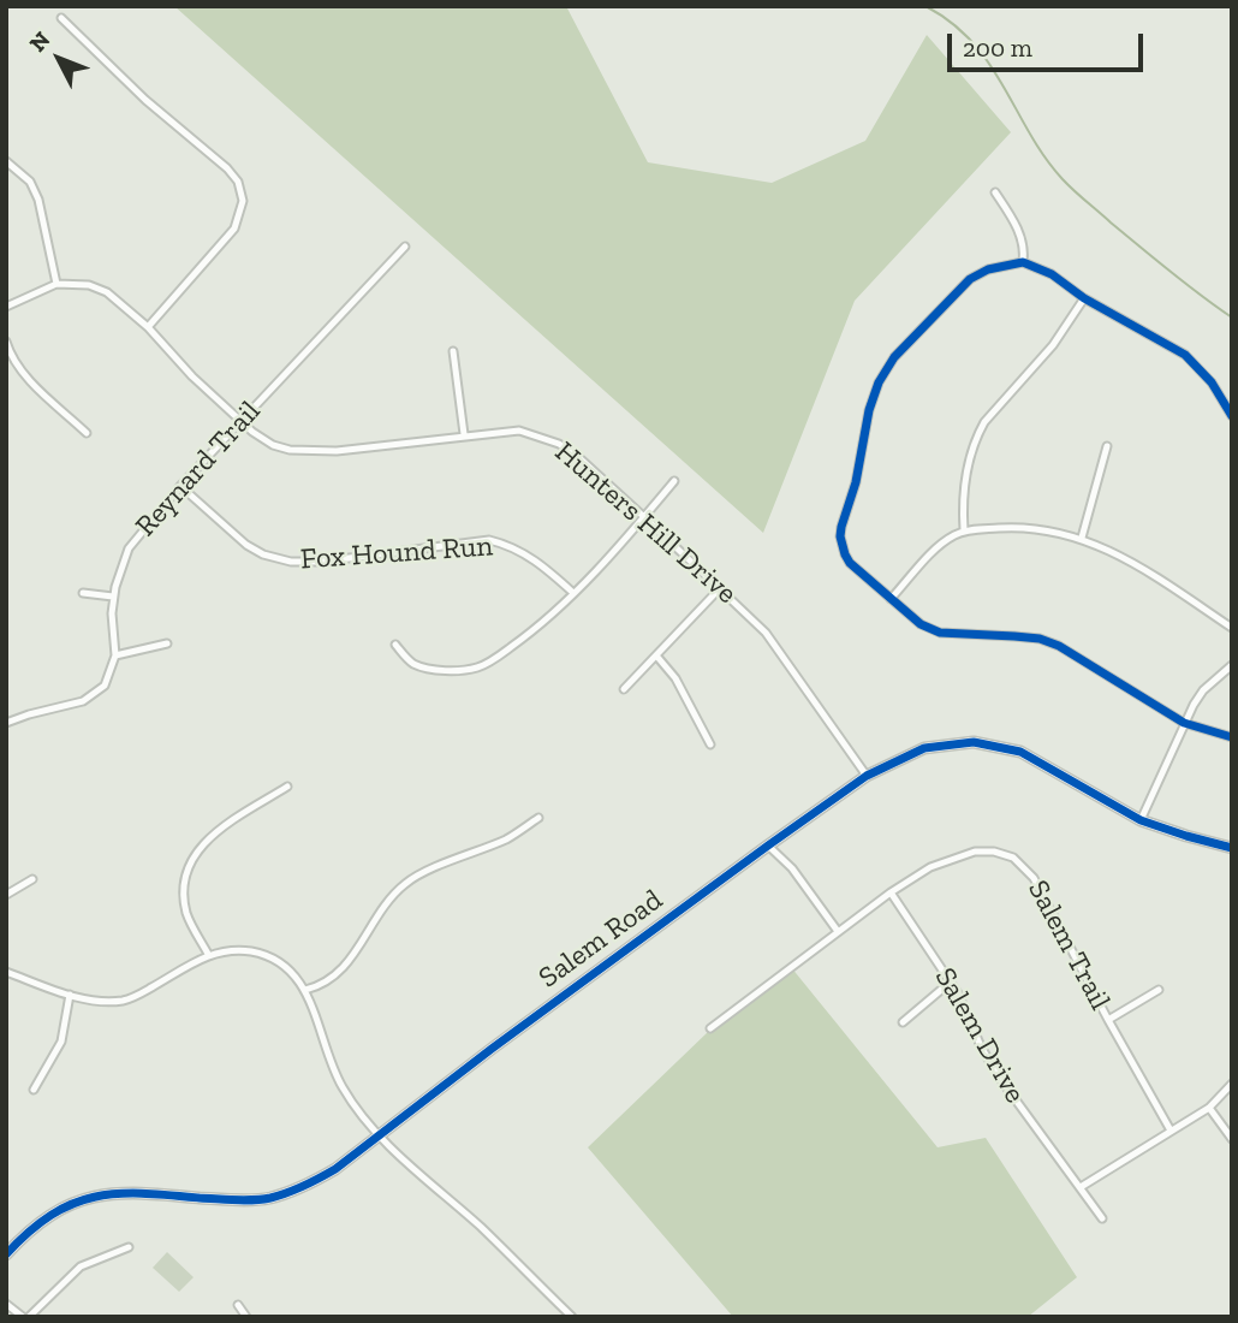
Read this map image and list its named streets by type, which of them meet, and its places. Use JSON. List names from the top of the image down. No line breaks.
{"streets":{"street":["Reynard Trail","Hunters Hill Drive","Fox Hound Run","Salem Road","Salem Trail","Salem Drive"]},"crossings":[["Reynard Trail","Hunters Hill Drive"],["Reynard Trail","Fox Hound Run"],["Hunters Hill Drive","Salem Road"],["Salem Trail","Salem Drive"]],"scale_bar":"200 m","north":"top left"}
